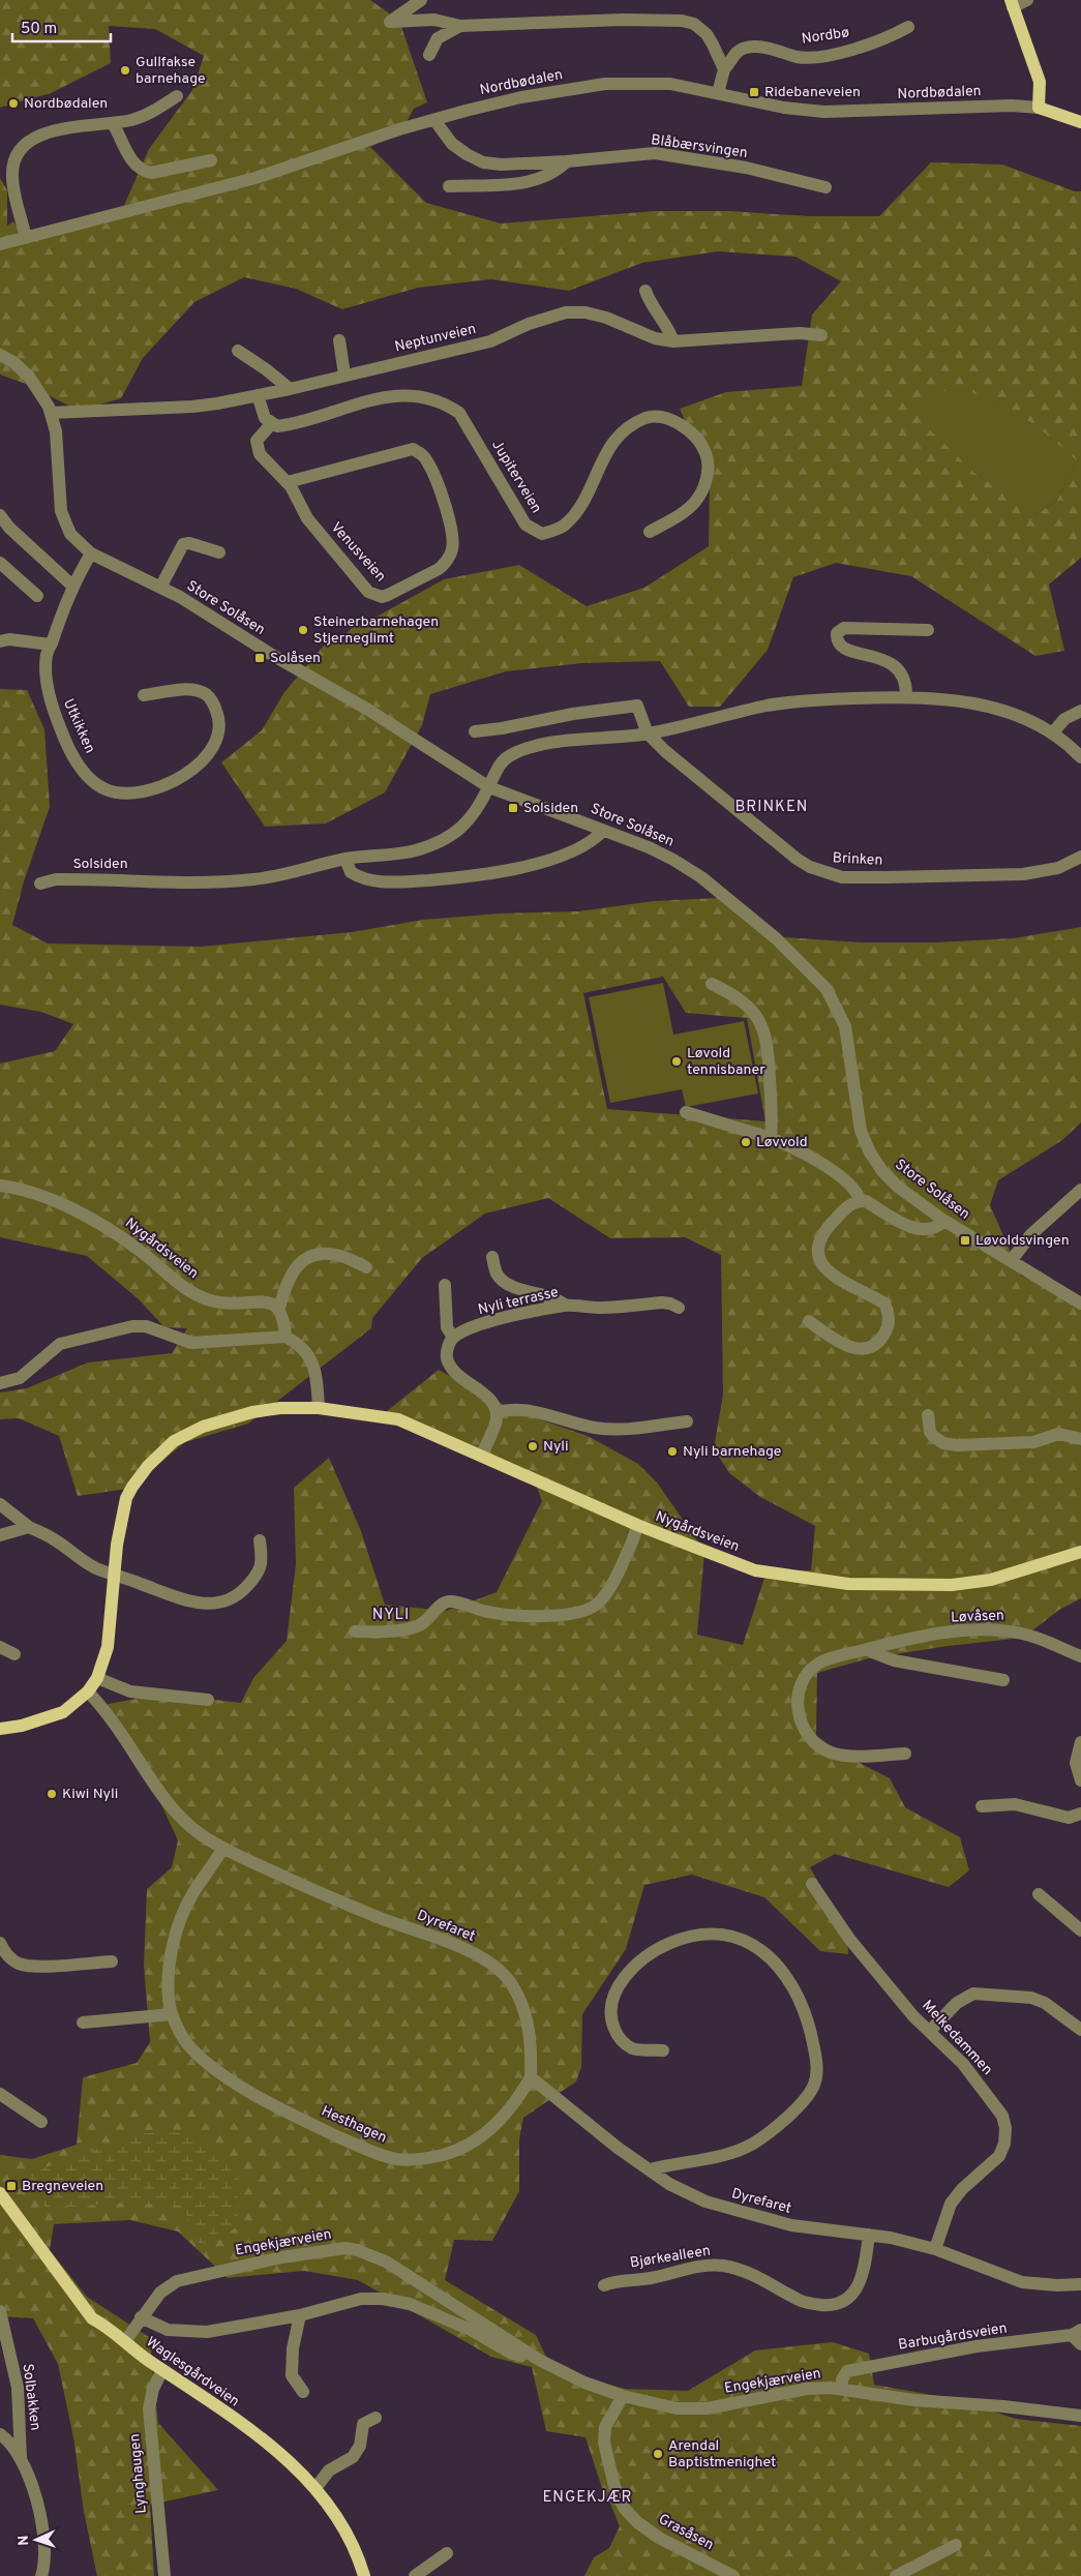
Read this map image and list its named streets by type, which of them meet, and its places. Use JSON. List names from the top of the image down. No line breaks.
{"streets":{"main road":["Nygårdsveien","Waglesgårdveien"],"street":["Nordbø","Nordbødalen","Blåbærsvingen","Neptunveien","Jupiterveien","Venusveien","Store Solåsen","Utkikken","Brinken","Solsiden","Nyli terrasse","Løvåsen","Dyrefaret","Melkedammen","Hesthagen","Engekjærveien","Bjørkealleen","Barbugårdsveien","Solbakken","Lynghaugen","Grasåsen"]},"crossings":[["Nordbødalen","Blåbærsvingen"],["Neptunveien","Store Solåsen"],["Jupiterveien","Venusveien"],["Store Solåsen","Utkikken"],["Store Solåsen","Solsiden"],["Nygårdsveien","Dyrefaret"],["Dyrefaret","Melkedammen"],["Dyrefaret","Hesthagen"],["Dyrefaret","Bjørkealleen"],["Engekjærveien","Barbugårdsveien"],["Engekjærveien","Waglesgårdveien"],["Engekjærveien","Grasåsen"],["Waglesgårdveien","Lynghaugen"]],"districts":["BRINKEN","NYLI","ENGEKJÆR"],"places":{"other":["Gullfakse barnehage","Nordbødalen","Steinerbarnehagen Stjerneglimt","Løvold tennisbaner","Løvvold","Nyli","Nyli barnehage","Kiwi Nyli","Arendal Baptistmenighet"],"transit":["Ridebaneveien","Solåsen","Solsiden","Løvoldsvingen","Bregneveien"]},"scale_bar":"50 m","north":"left"}
